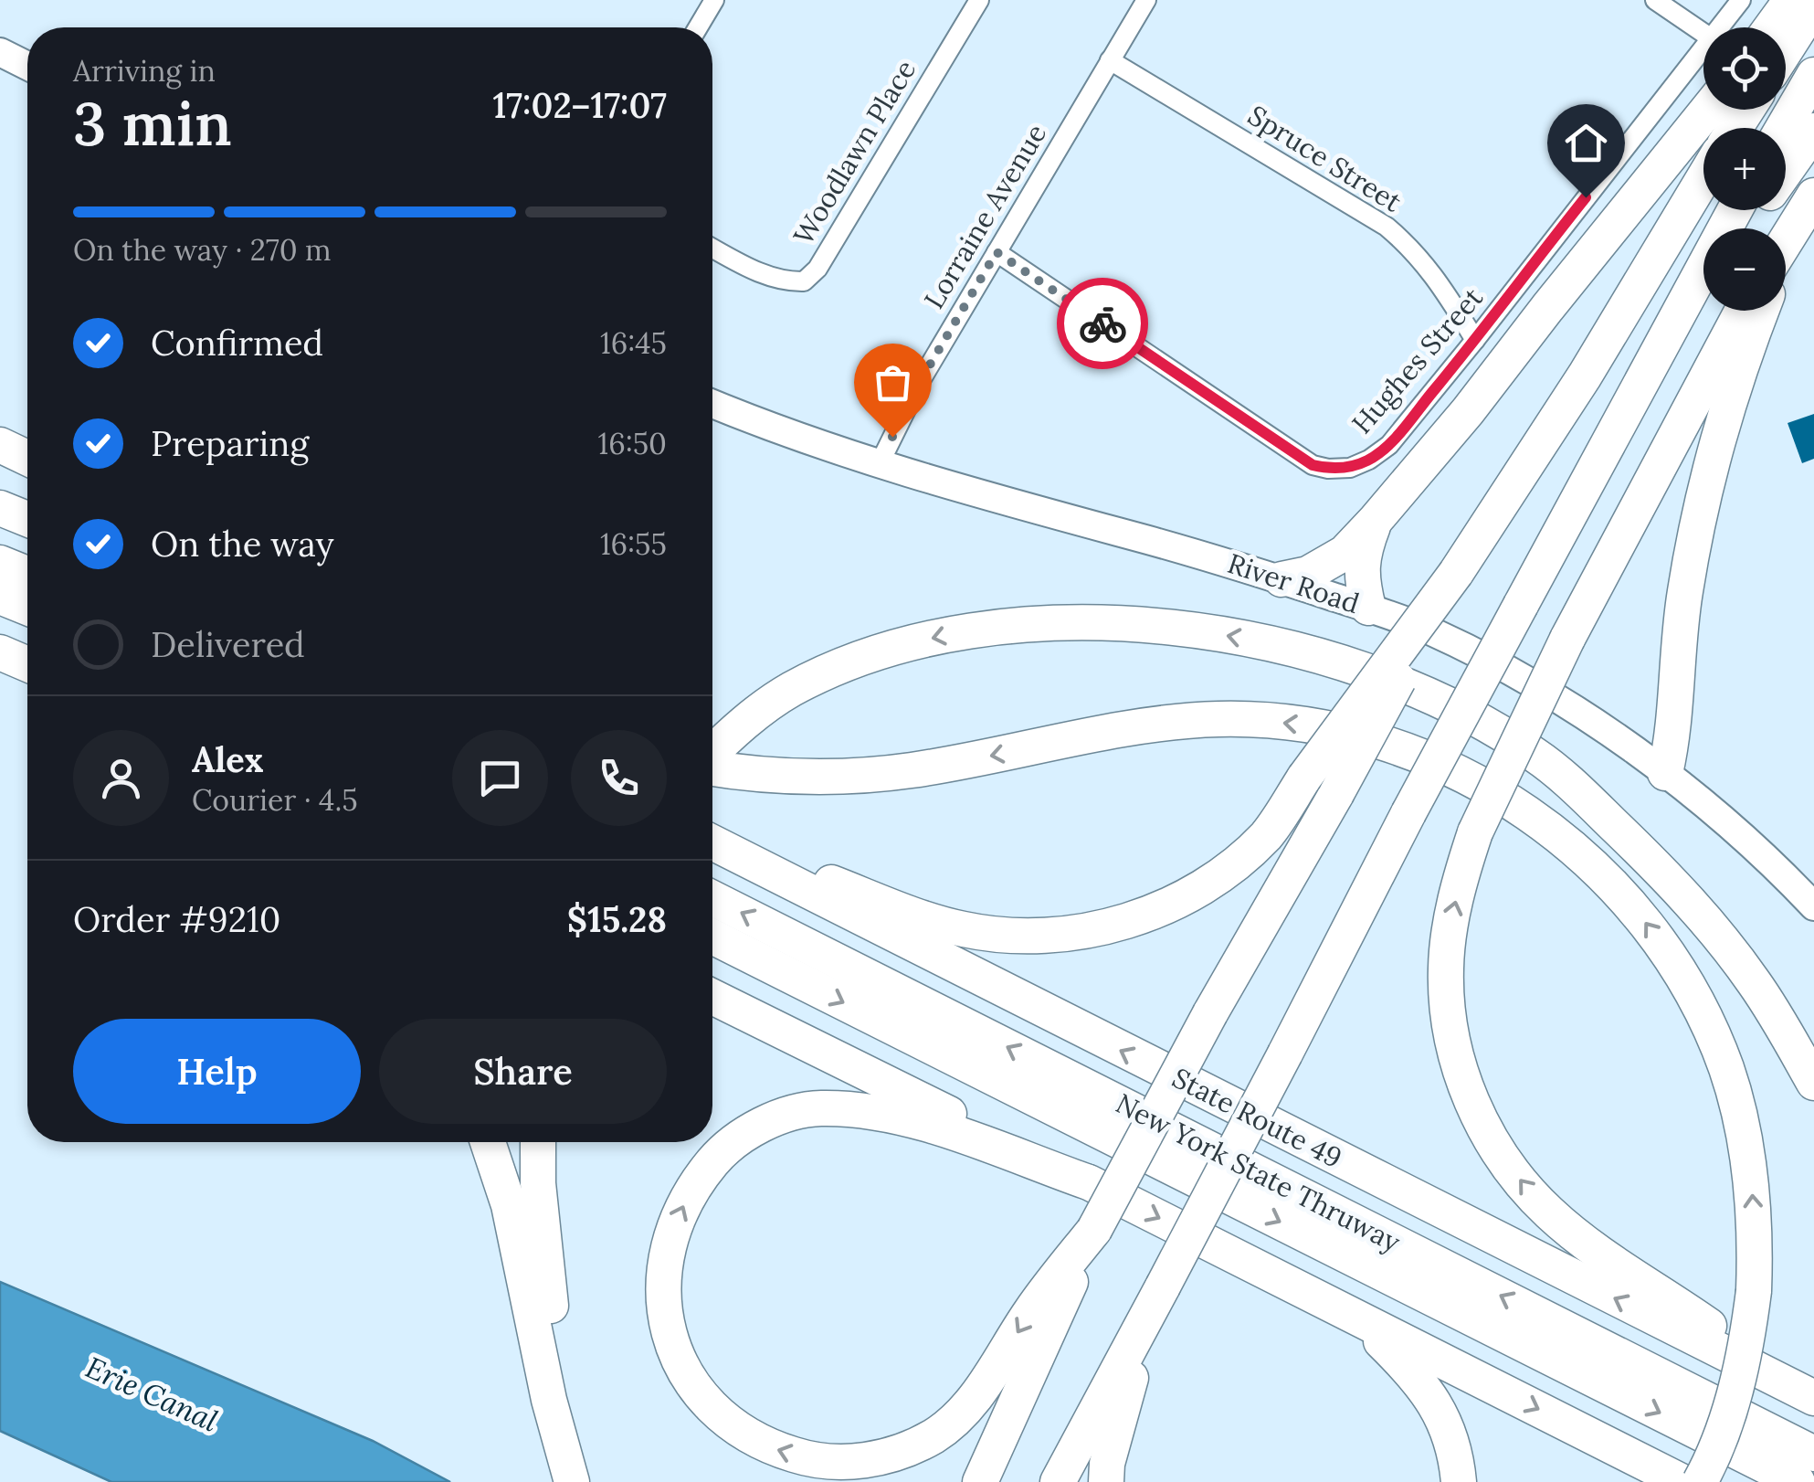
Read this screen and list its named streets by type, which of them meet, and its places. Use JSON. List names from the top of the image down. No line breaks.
{"streets":{"highway":["State Route 49","New York State Thruway"],"main road":["River Road"],"street":["Woodlawn Place","Spruce Street","Lorraine Avenue","Hughes Street"]},"crossings":[["Spruce Street","Lorraine Avenue"],["Spruce Street","Hughes Street"],["Lorraine Avenue","Hughes Street"],["Lorraine Avenue","River Road"]],"water":["Erie Canal"],"page":{"map_buttons":["+","−"],"heading":["3 min","Arriving in","17:02–17:07"],"panel":["Alex","Courier · 4.5","Order #9210","$15.28"],"bar":"On the way · 270 m","list":[["Confirmed","16:45"],["Preparing","16:50"],["On the way","16:55"],"Delivered"],"buttons":["Help","Share"]}}
